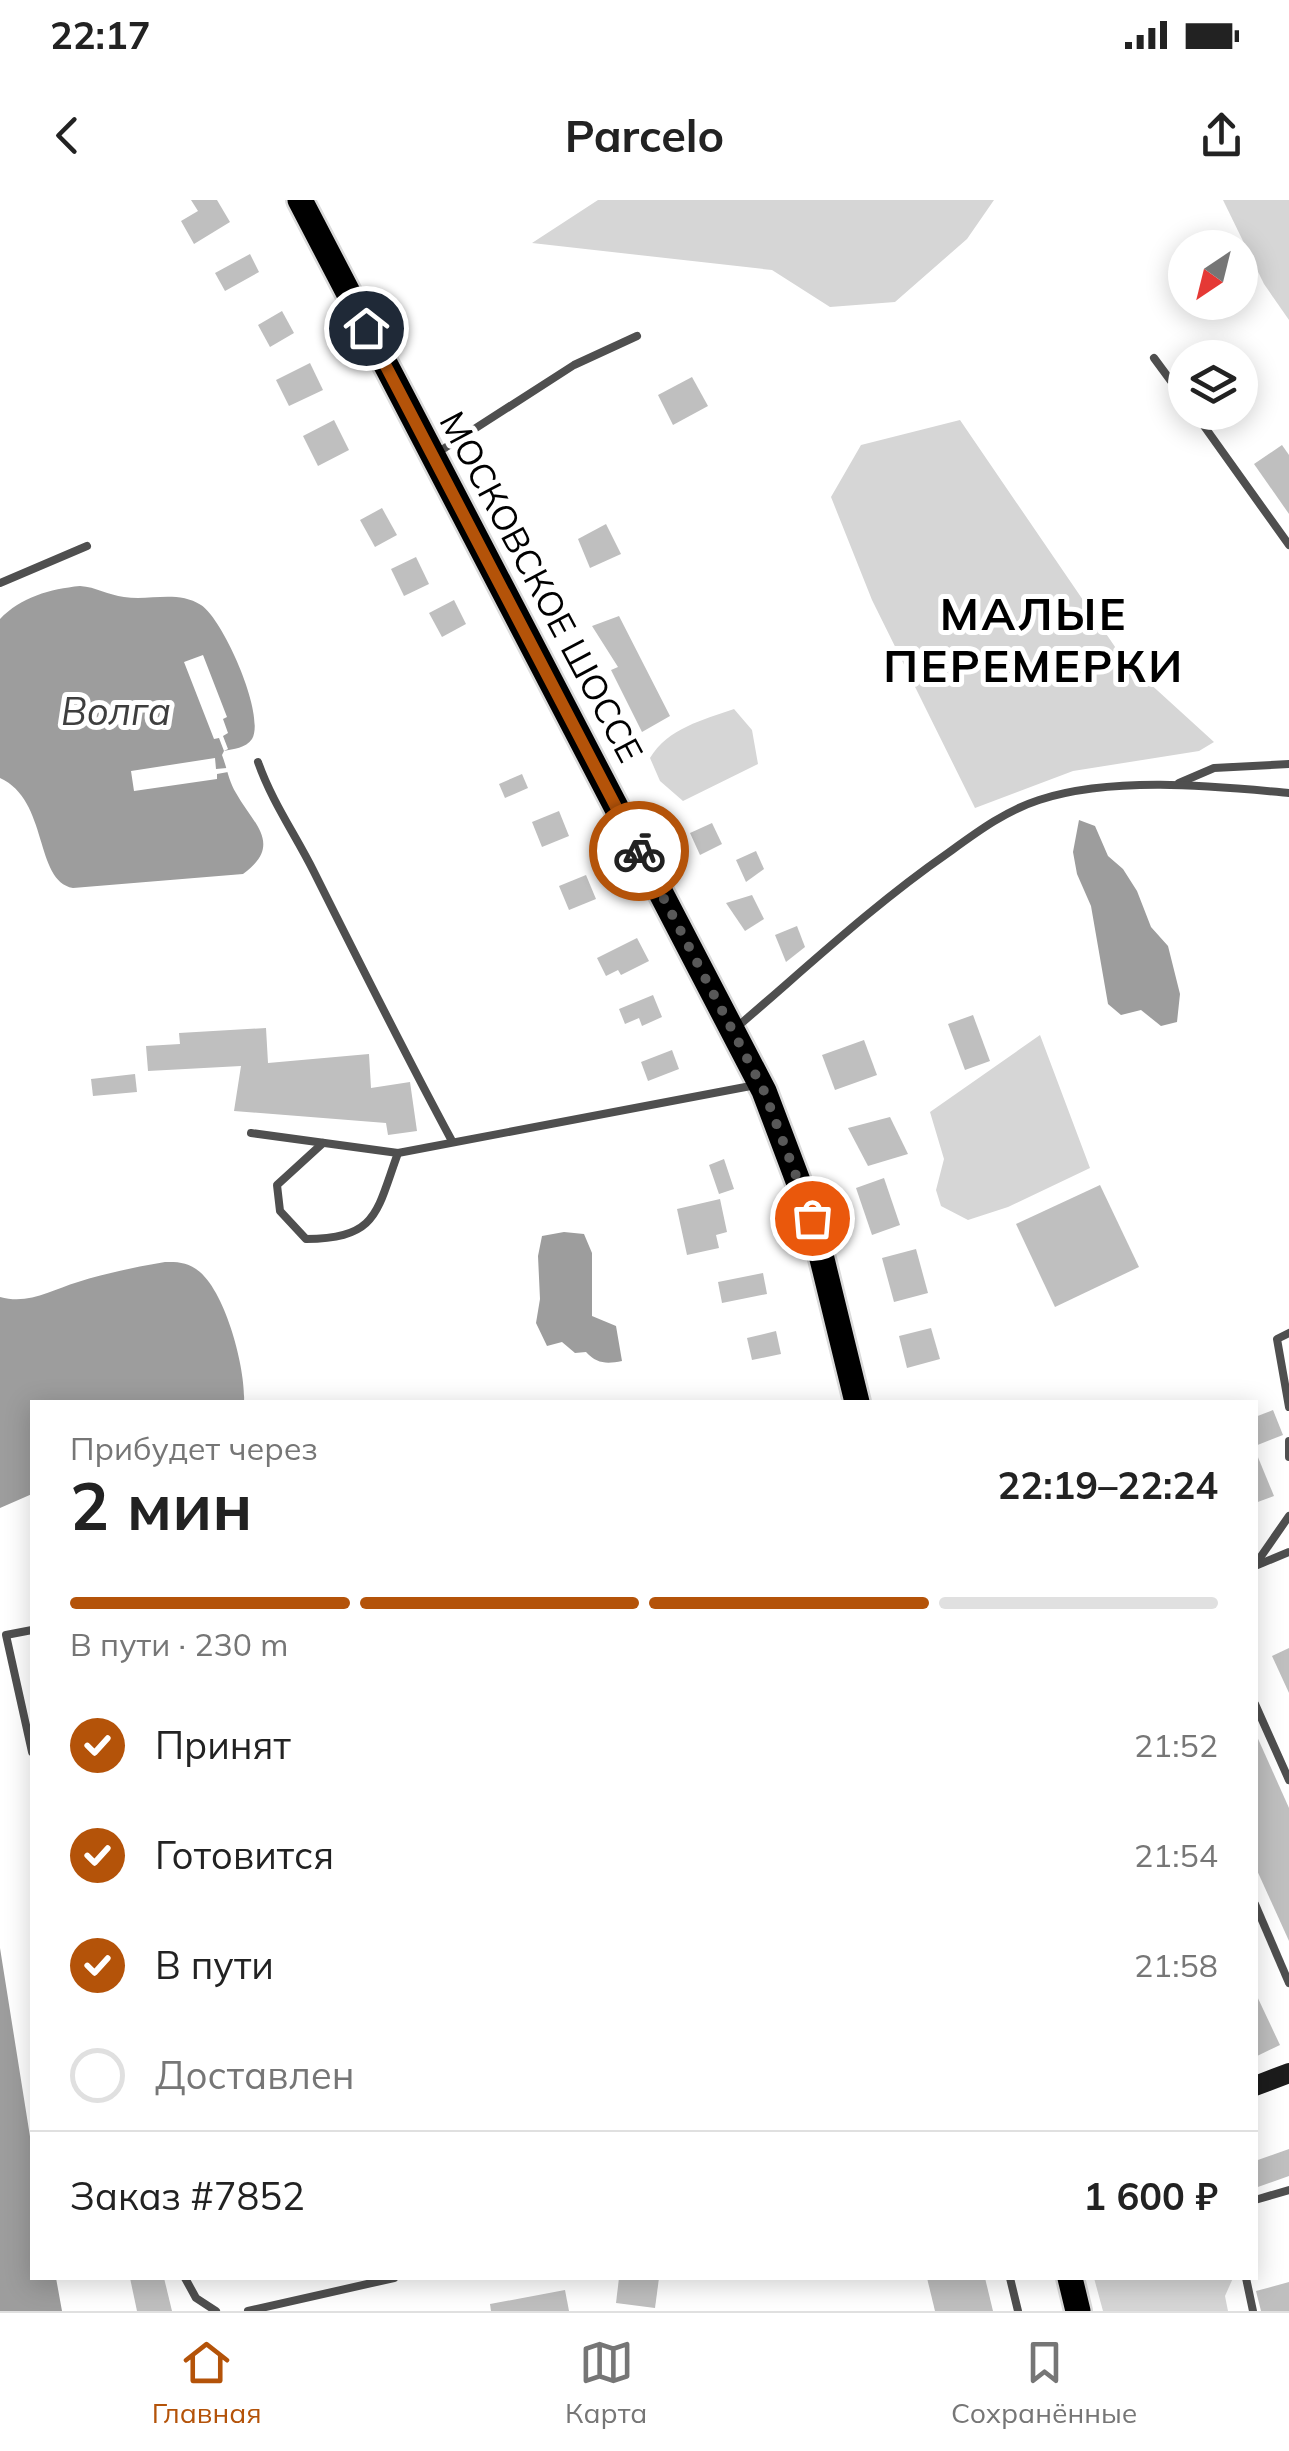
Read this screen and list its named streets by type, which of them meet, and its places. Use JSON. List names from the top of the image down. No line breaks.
{"streets":{"main road":["МОСКОВСКОЕ ШОССЕ"]},"districts":["МАЛЫЕ ПЕРЕМЕРКИ"],"water":["Волга"],"north":"bottom left","page":{"status":"22:17","header":"Parcelo","heading":["2 мин","Прибудет через","22:19–22:24"],"panel":["Заказ #7852","1 600 ₽"],"bar":"В пути · 230 m","list":[["Принят","21:52"],["Готовится","21:54"],["В пути","21:58"],"Доставлен"],"tabs":["Главная","Карта","Сохранённые"]}}
